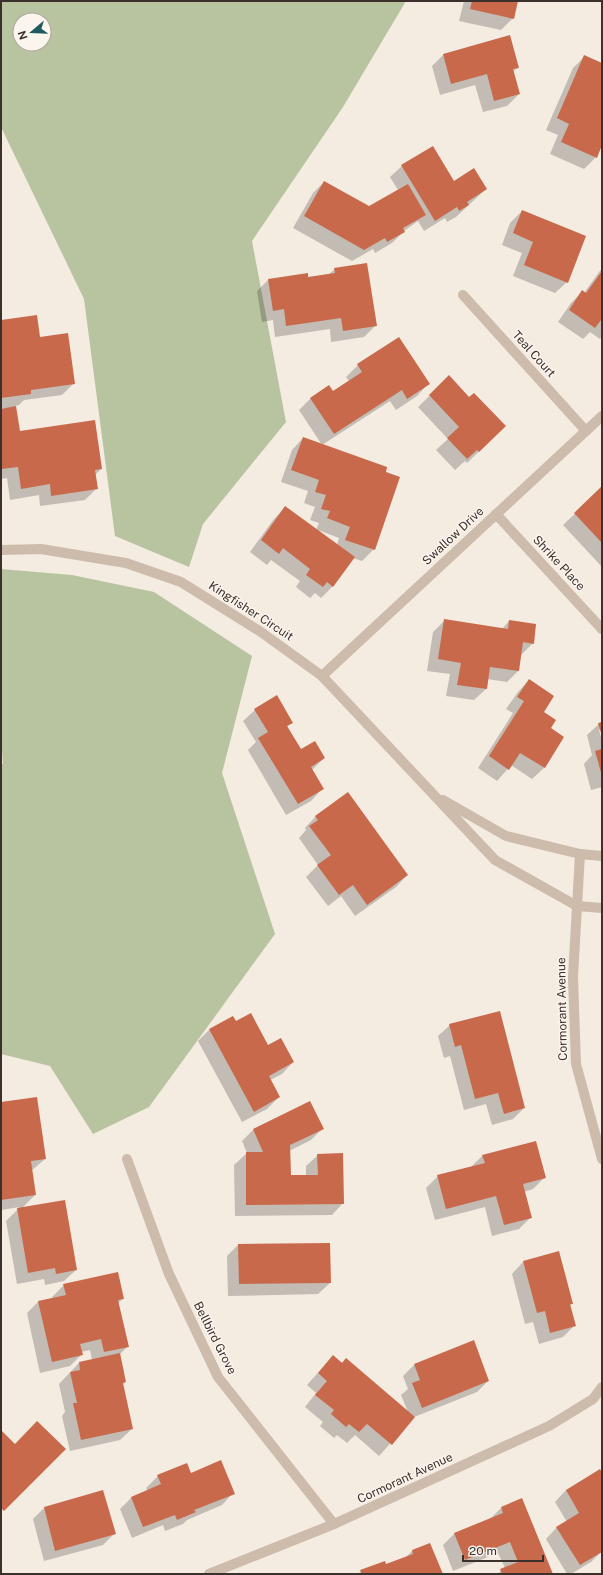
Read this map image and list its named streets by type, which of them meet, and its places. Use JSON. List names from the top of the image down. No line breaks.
{"streets":{"street":["Teal Court","Swallow Drive","Shrike Place","Kingfisher Circuit","Cormorant Avenue","Bellbird Grove"]},"crossings":[["Teal Court","Swallow Drive"],["Swallow Drive","Shrike Place"],["Swallow Drive","Kingfisher Circuit"],["Kingfisher Circuit","Cormorant Avenue"],["Cormorant Avenue","Bellbird Grove"]],"scale_bar":"20 m","north":"left"}
